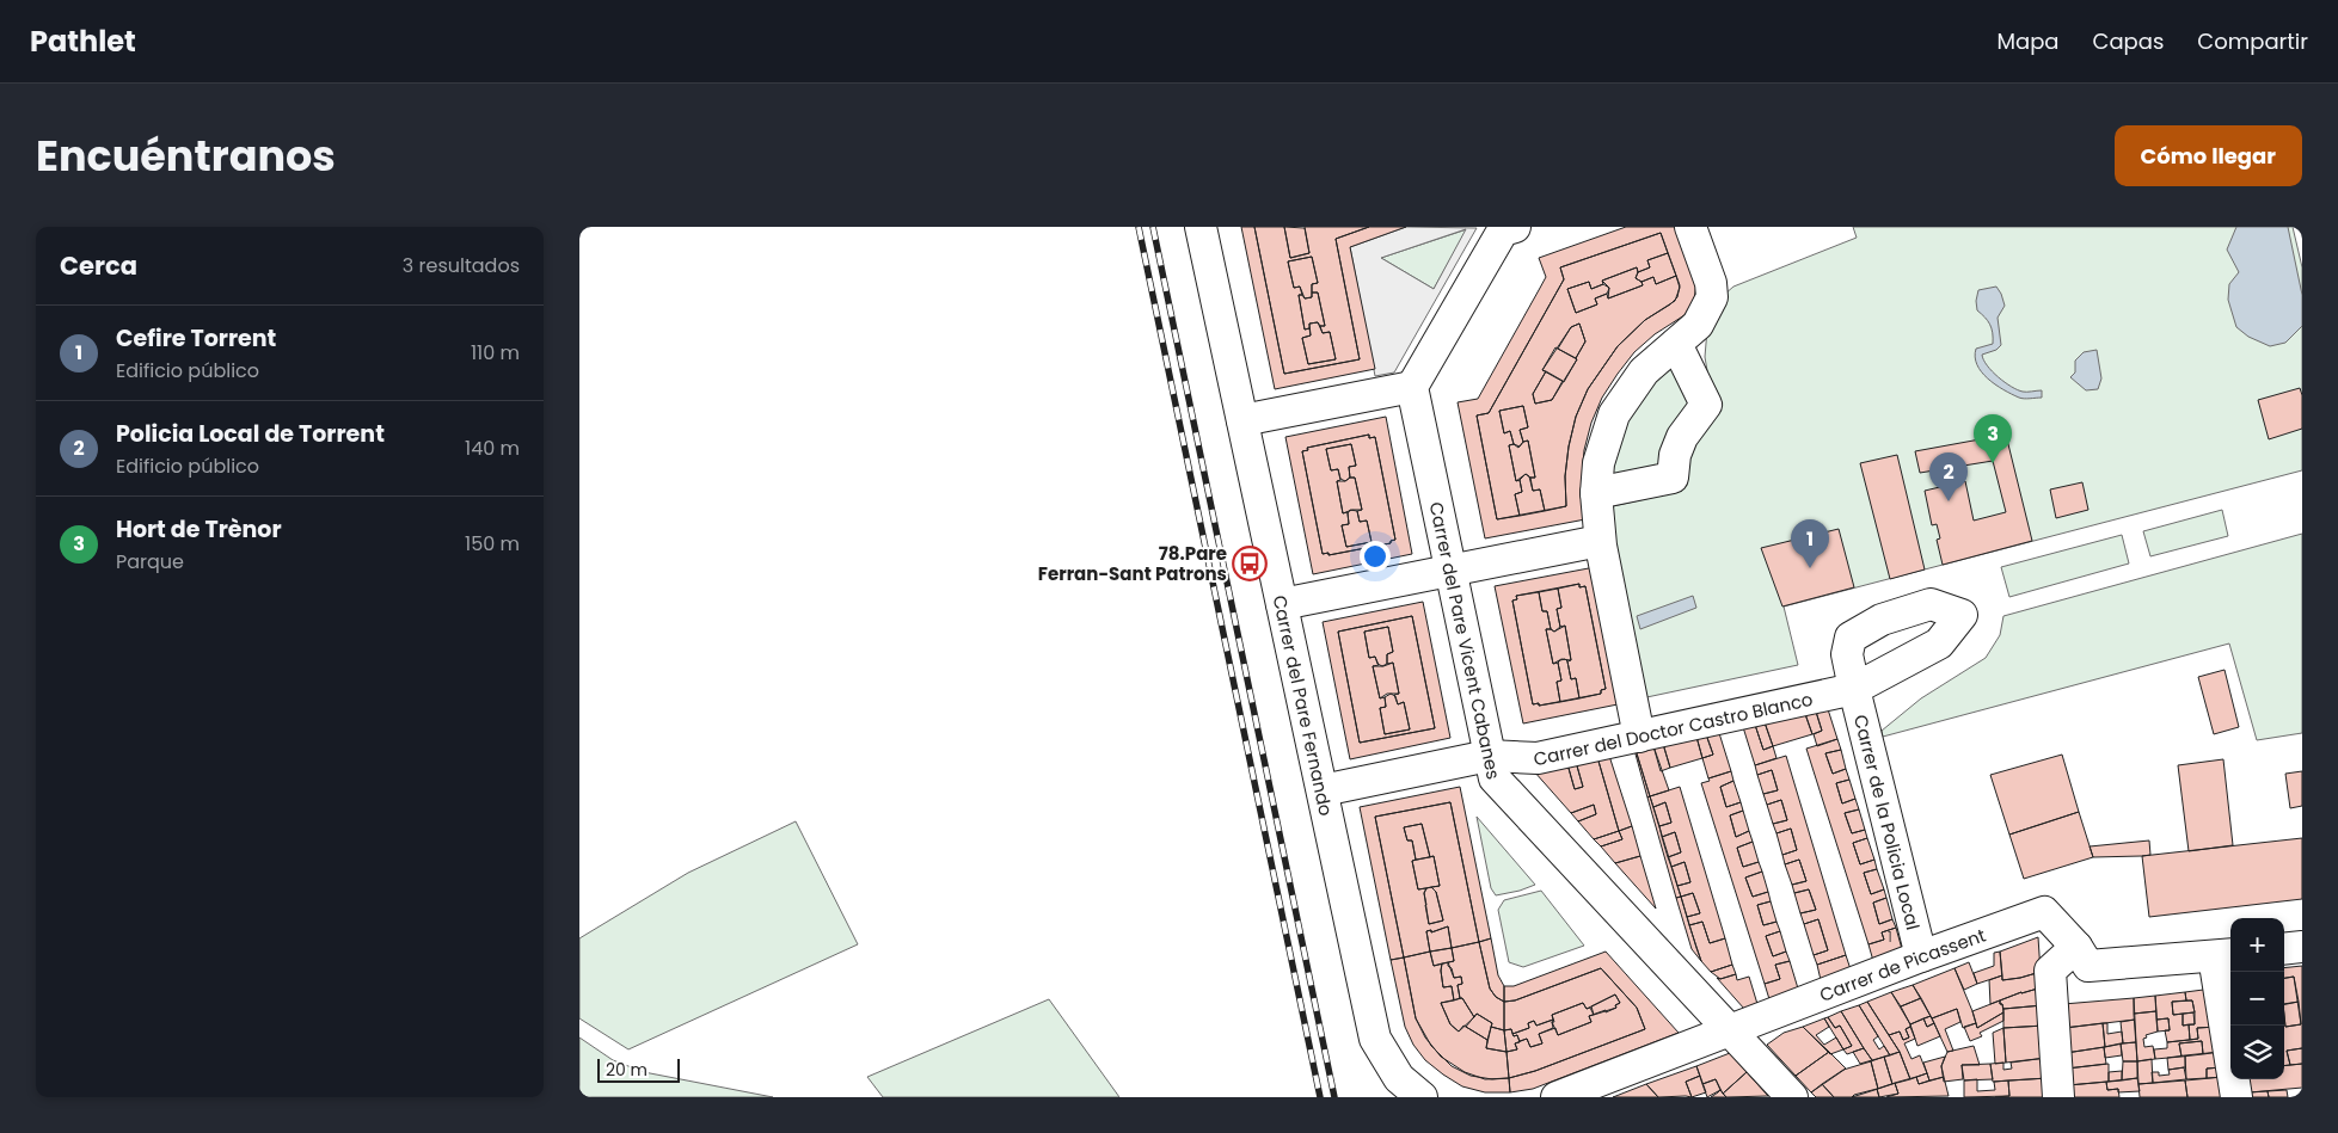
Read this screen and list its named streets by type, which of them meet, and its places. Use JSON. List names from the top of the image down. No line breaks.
{"streets":{"street":["Carrer del Pare Vicent Cabanes","Carrer del Pare Fernando","Carrer del Doctor Castro Blanco","Carrer de la Policia Local","Carrer de Picassent"]},"crossings":[["Carrer del Pare Vicent Cabanes","Carrer del Doctor Castro Blanco"],["Carrer del Pare Vicent Cabanes","Carrer de Picassent"],["Carrer del Pare Fernando","Carrer del Doctor Castro Blanco"],["Carrer del Doctor Castro Blanco","Carrer de la Policia Local"],["Carrer de la Policia Local","Carrer de Picassent"]],"places":{"bus stop":["78.Pare Ferran-Sant Patrons"]},"house_numbers":["1"],"scale_bar":"20 m","page":{"header":"Pathlet","nav":["Mapa","Capas","Compartir"],"title":"Encuéntranos","buttons":"Cómo llegar","heading":["Cerca","3 resultados"],"list":[{"mark":"1","name":"Cefire Torrent","note":"Edificio público","value":"110 m"},{"mark":"2","name":"Policia Local de Torrent","note":"Edificio público","value":"140 m"},{"mark":"3","name":"Hort de Trènor","note":"Parque","value":"150 m"}],"pins":["3","2","1"],"map_buttons":["+","−"],"scale":"20 m"}}
